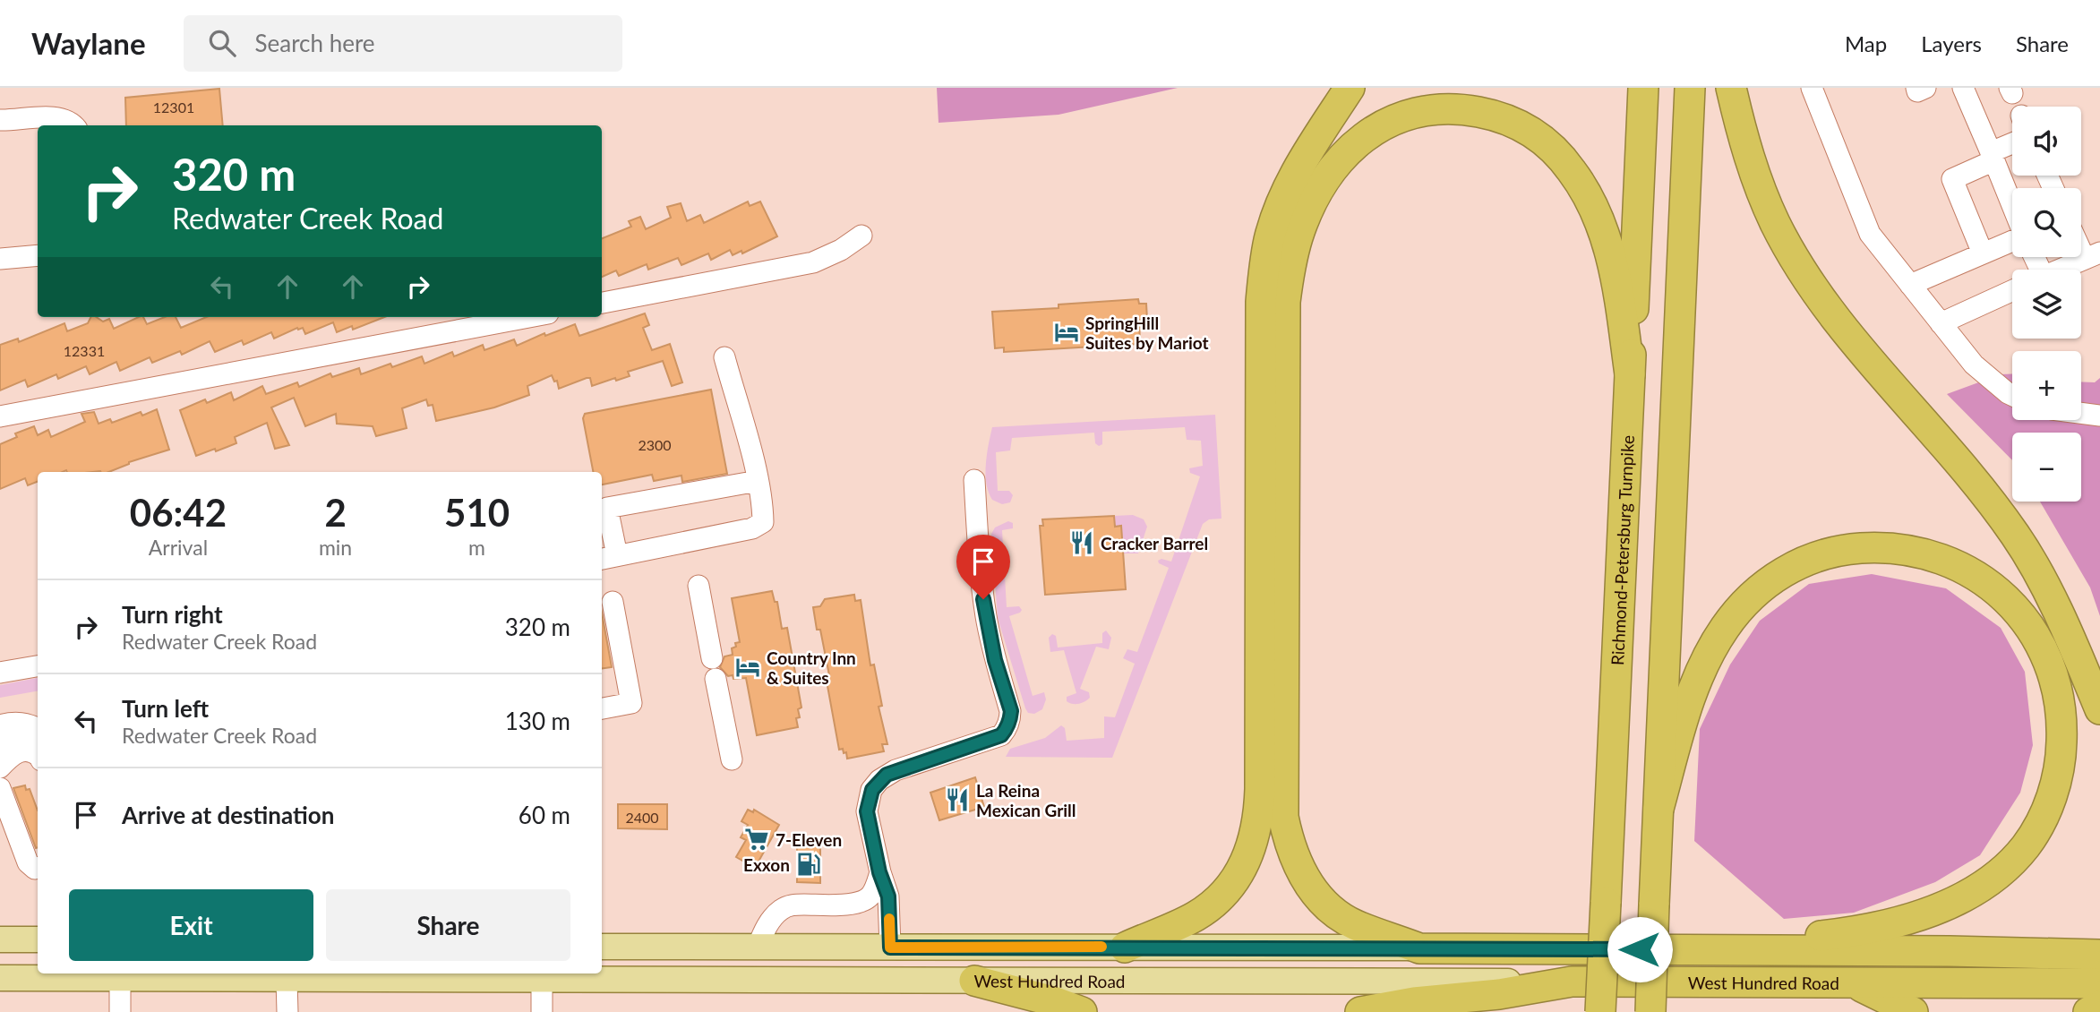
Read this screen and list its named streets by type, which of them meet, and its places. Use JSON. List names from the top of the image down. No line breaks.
{"streets":{"highway":["Richmond-Petersburg Turnpike","West Hundred Road"]},"places":{"hotel":["SpringHill Suites by Mariot","Country Inn & Suites"],"restaurant":["Cracker Barrel","La Reina Mexican Grill"],"supermarket":["7-Eleven"],"fuel station":["Exxon"]},"house_numbers":["12301","12331","2300","2400"],"page":{"header":"Waylane","search":"Search here","nav":["Map","Layers","Share"],"map_buttons":["+","−"],"turn":["320 m","Redwater Creek Road"],"eta":["06:42","Arrival","2","min","510","m"],"list":[{"name":"Turn right","note":"Redwater Creek Road","value":"320 m"},{"name":"Turn left","note":"Redwater Creek Road","value":"130 m"},{"name":"Arrive at destination","value":"60 m"}],"buttons":["Exit","Share"]}}
